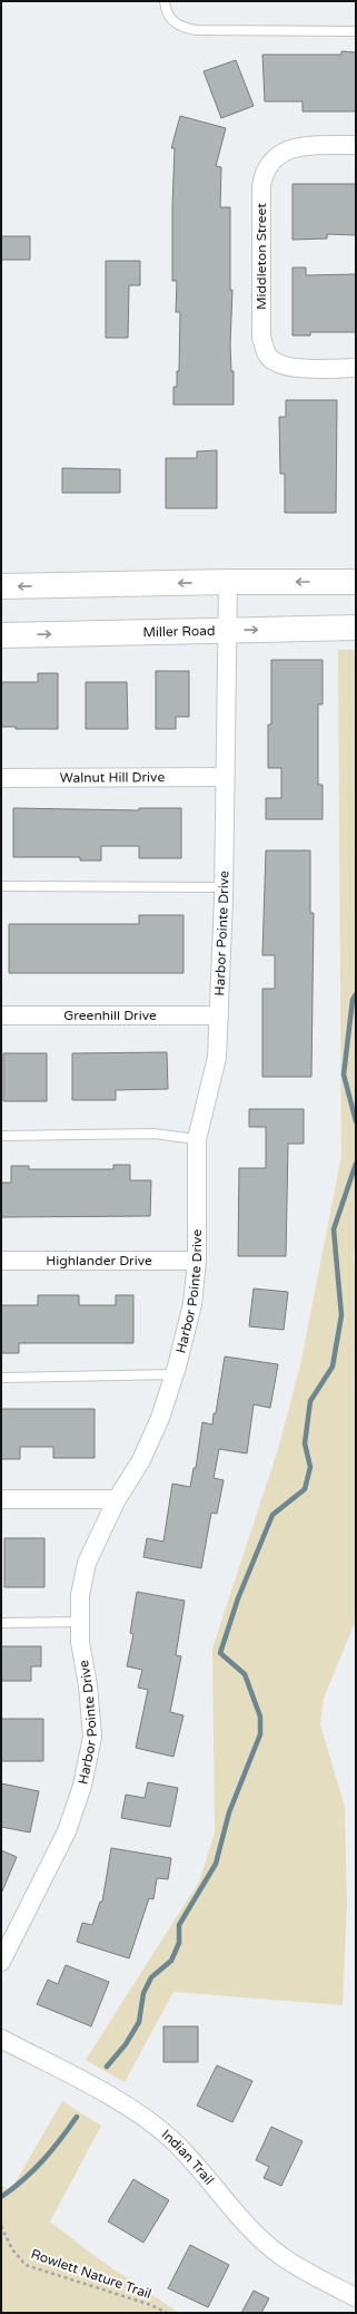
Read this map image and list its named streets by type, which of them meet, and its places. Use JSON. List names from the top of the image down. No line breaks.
{"streets":{"main road":["Miller Road"],"street":["Middleton Street","Walnut Hill Drive","Harbor Pointe Drive","Greenhill Drive","Highlander Drive","Indian Trail"],"path":["Rowlett Nature Trail"]},"crossings":[["Miller Road","Harbor Pointe Drive"],["Walnut Hill Drive","Harbor Pointe Drive"],["Harbor Pointe Drive","Greenhill Drive"],["Harbor Pointe Drive","Highlander Drive"]]}
